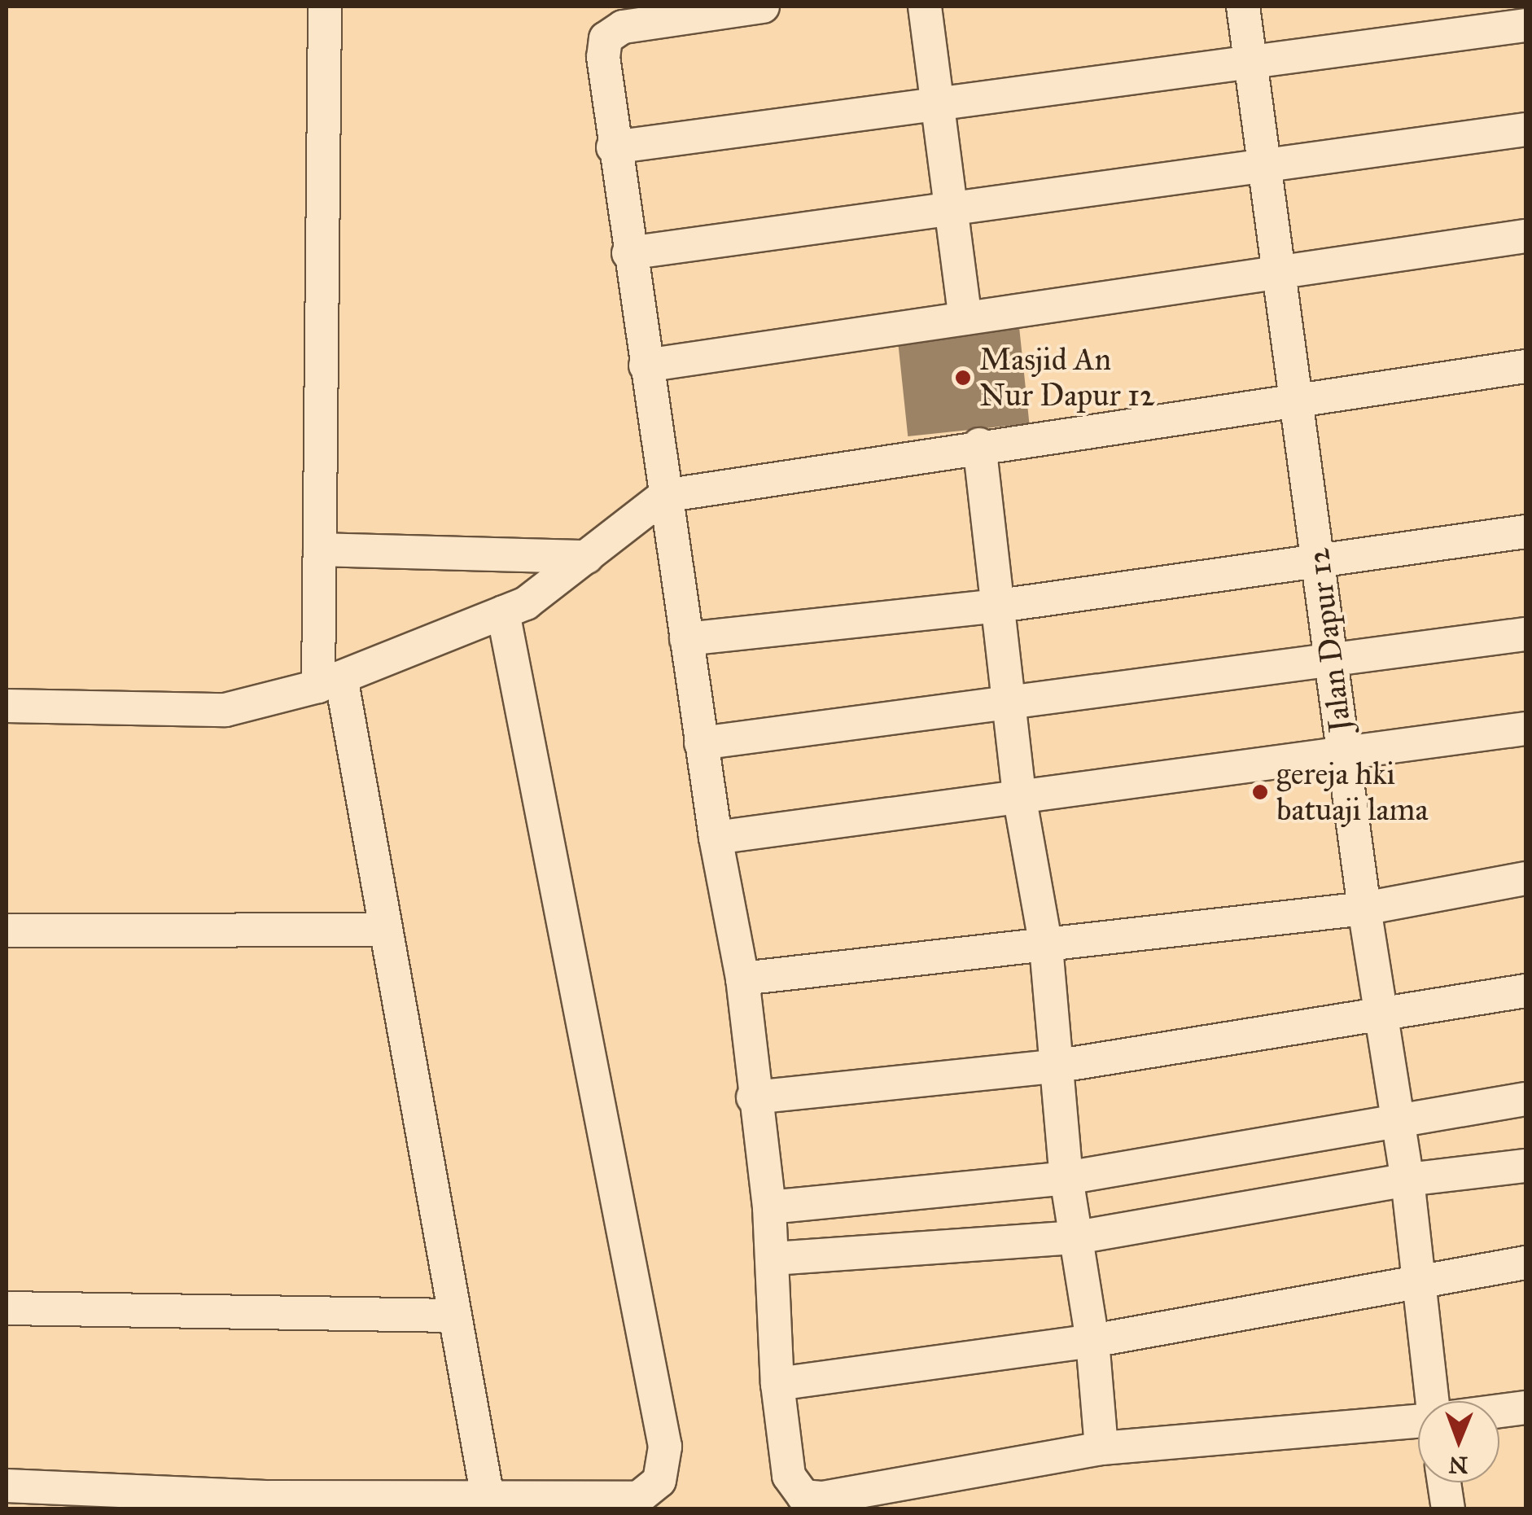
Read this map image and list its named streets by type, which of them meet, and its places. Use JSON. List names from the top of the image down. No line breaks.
{"streets":{"street":["Jalan Dapur 12"]},"places":["Masjid An Nur Dapur 12","gereja hki batuaji lama"],"north":"bottom"}
